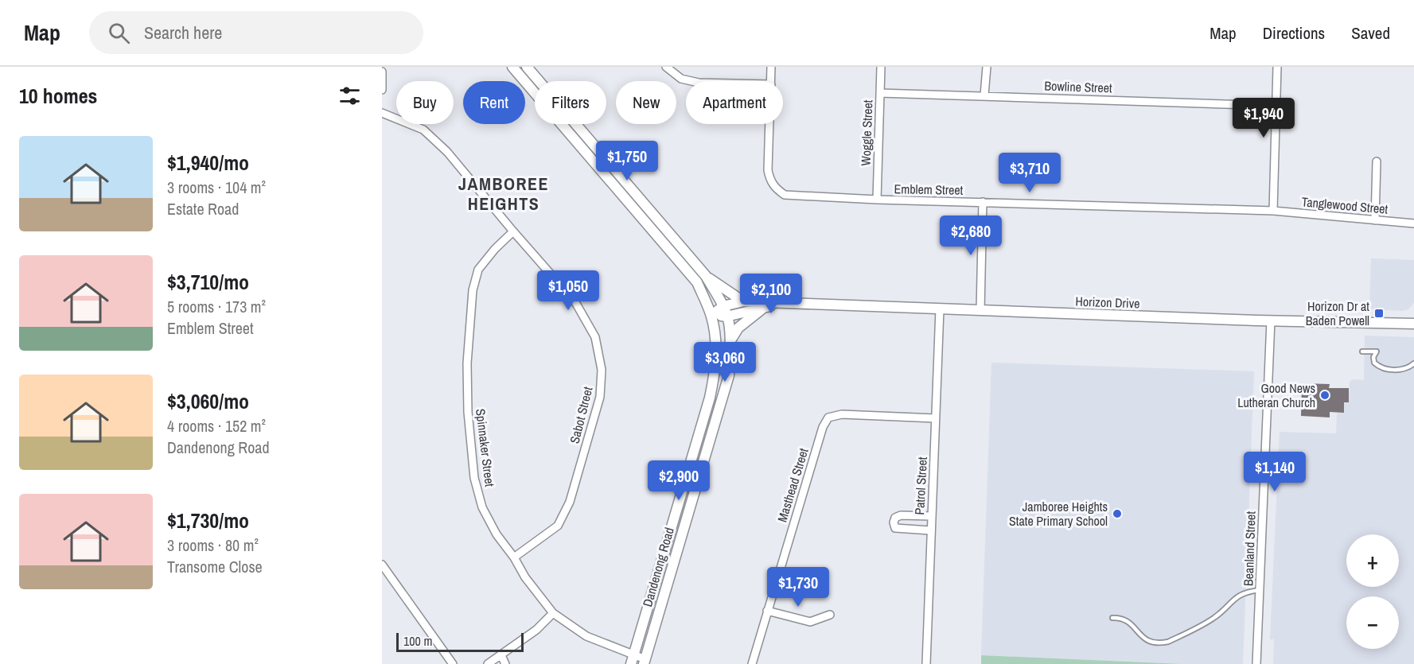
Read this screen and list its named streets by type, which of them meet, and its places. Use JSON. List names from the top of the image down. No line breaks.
{"streets":{"main road":["Horizon Drive","Dandenong Road"],"street":["Bowline Street","Woggle Street","Emblem Street","Tanglewood Street","Sabot Street","Spinnaker Street","Masthead Street","Patrol Street","Beanland Street"]},"crossings":[["Bowline Street","Woggle Street"],["Woggle Street","Emblem Street"],["Emblem Street","Tanglewood Street"],["Horizon Drive","Patrol Street"],["Horizon Drive","Beanland Street"],["Horizon Drive","Dandenong Road"],["Sabot Street","Spinnaker Street"],["Spinnaker Street","Dandenong Road"],["Masthead Street","Patrol Street"]],"districts":["JAMBOREE HEIGHTS"],"places":{"transit":["Horizon Dr at Baden Powell"],"other":["Good News Lutheran Church","Jamboree Heights State Primary School"]},"scale_bar":"100 m","page":{"header":"Map","search":"Search here","nav":["Map","Directions","Saved"],"heading":"10 homes","chip":["Buy","Rent","Filters","New","Apartment"],"price":["$1,940","$1,750","$3,710","$2,680","$1,050","$2,100","$3,060","$1,140","$2,900","$1,730"],"list":[{"name":"$1,940/mo","note":"3 rooms · 104 m² · Estate Road"},{"name":"$3,710/mo","note":"5 rooms · 173 m² · Emblem Street"},{"name":"$3,060/mo","note":"4 rooms · 152 m² · Dandenong Road"},{"name":"$1,730/mo","note":"3 rooms · 80 m² · Transome Close"}],"map_buttons":["+","−"],"scale":"100 m"}}
